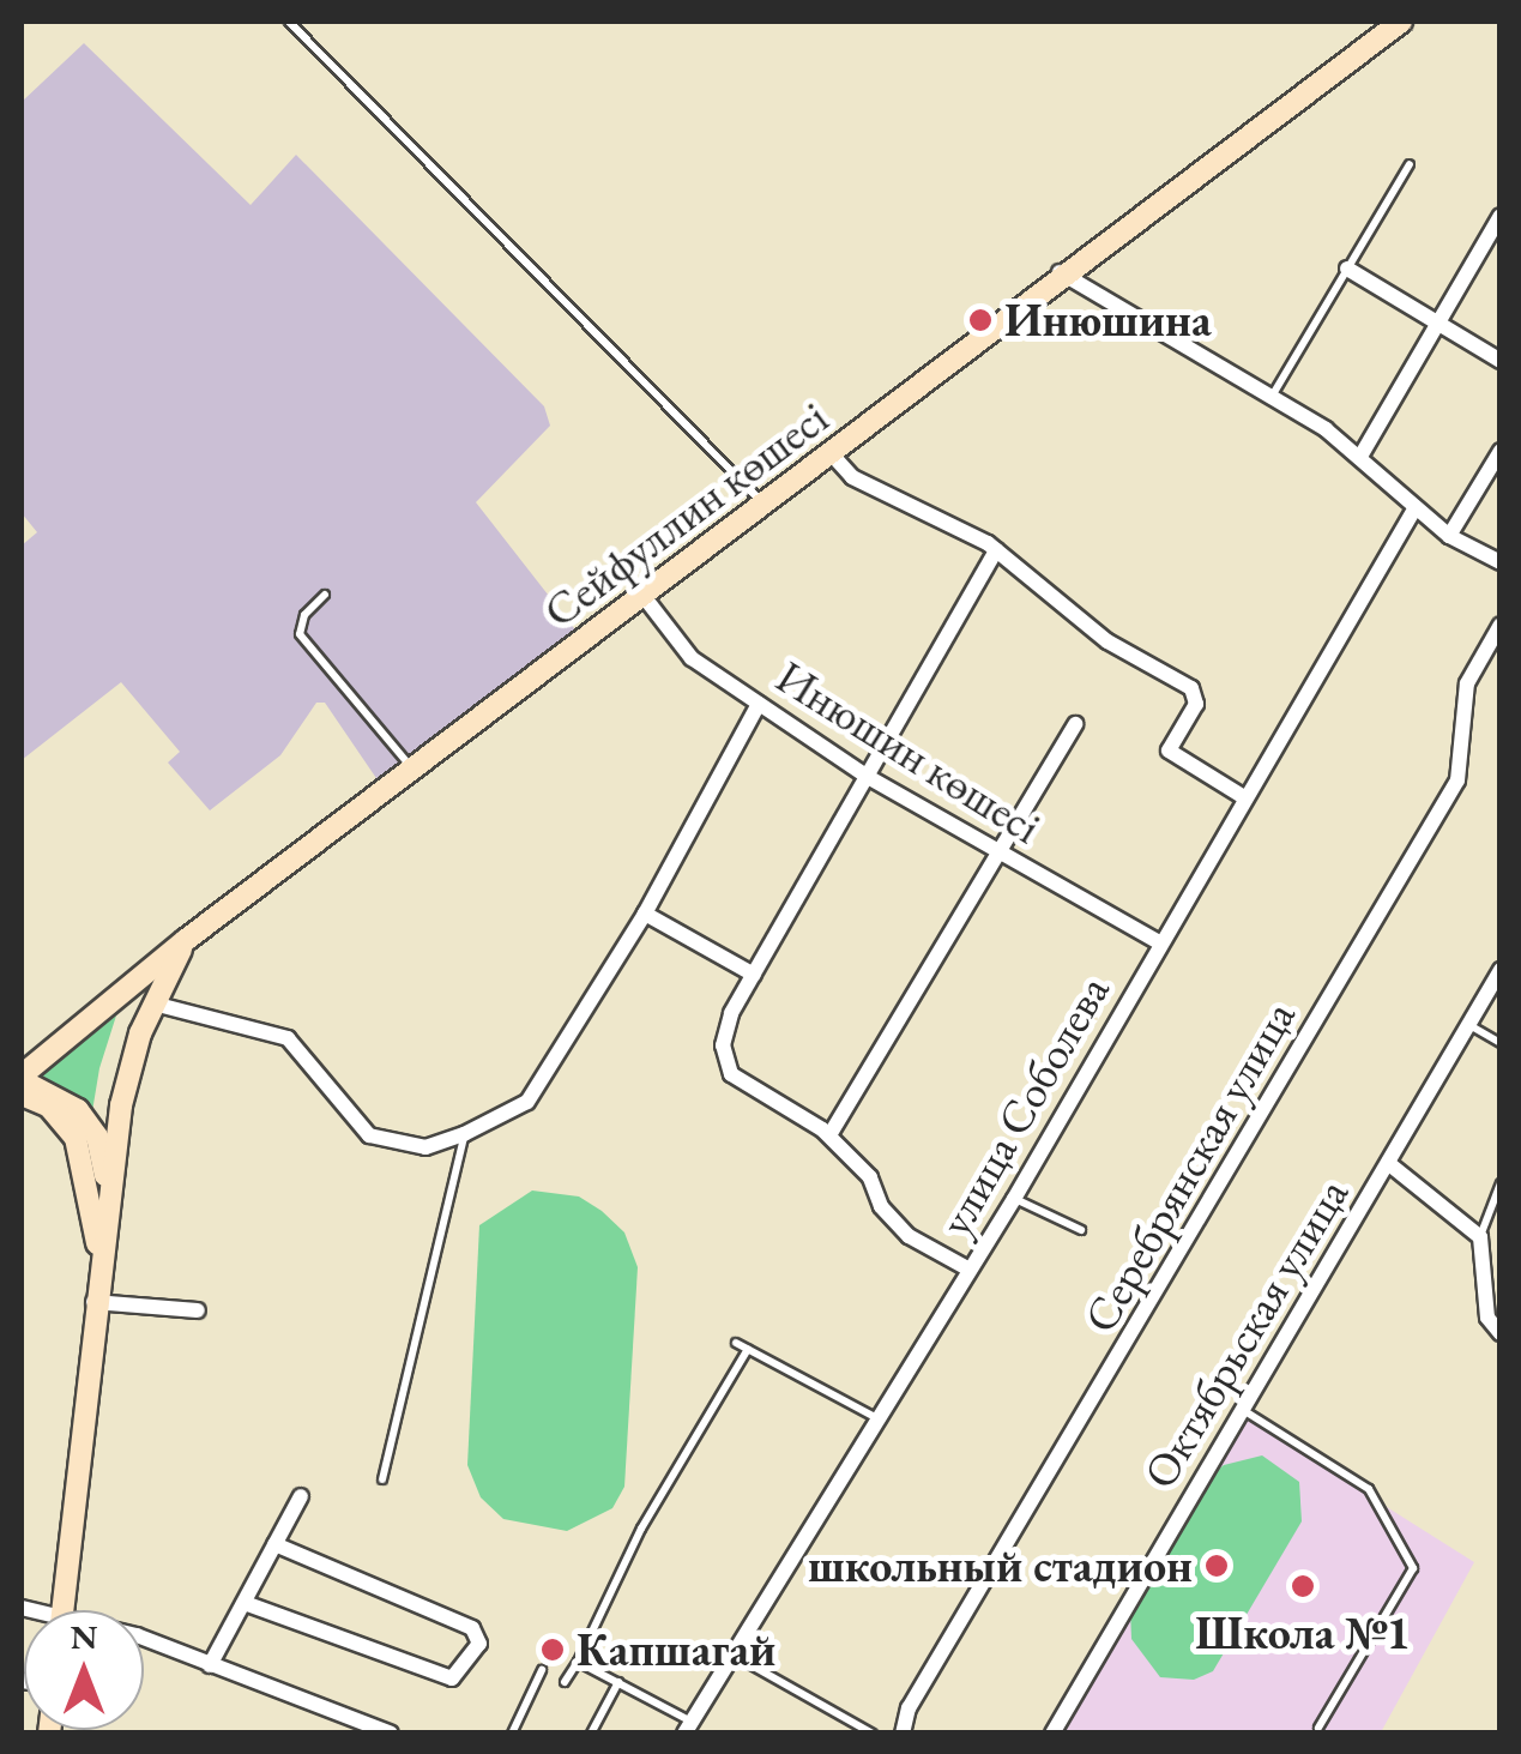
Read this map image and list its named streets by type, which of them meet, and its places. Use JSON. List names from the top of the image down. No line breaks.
{"streets":{"main road":["Сейфуллин көшесі"],"street":["Инюшин көшесі","улица Соболева","Серебрянская улица","Октябрьская улица"]},"crossings":[["Сейфуллин көшесі","Инюшин көшесі"],["Инюшин көшесі","улица Соболева"]],"places":["Инюшина","школьный стадион","Школа №1","Капшагай"],"north":"top"}
